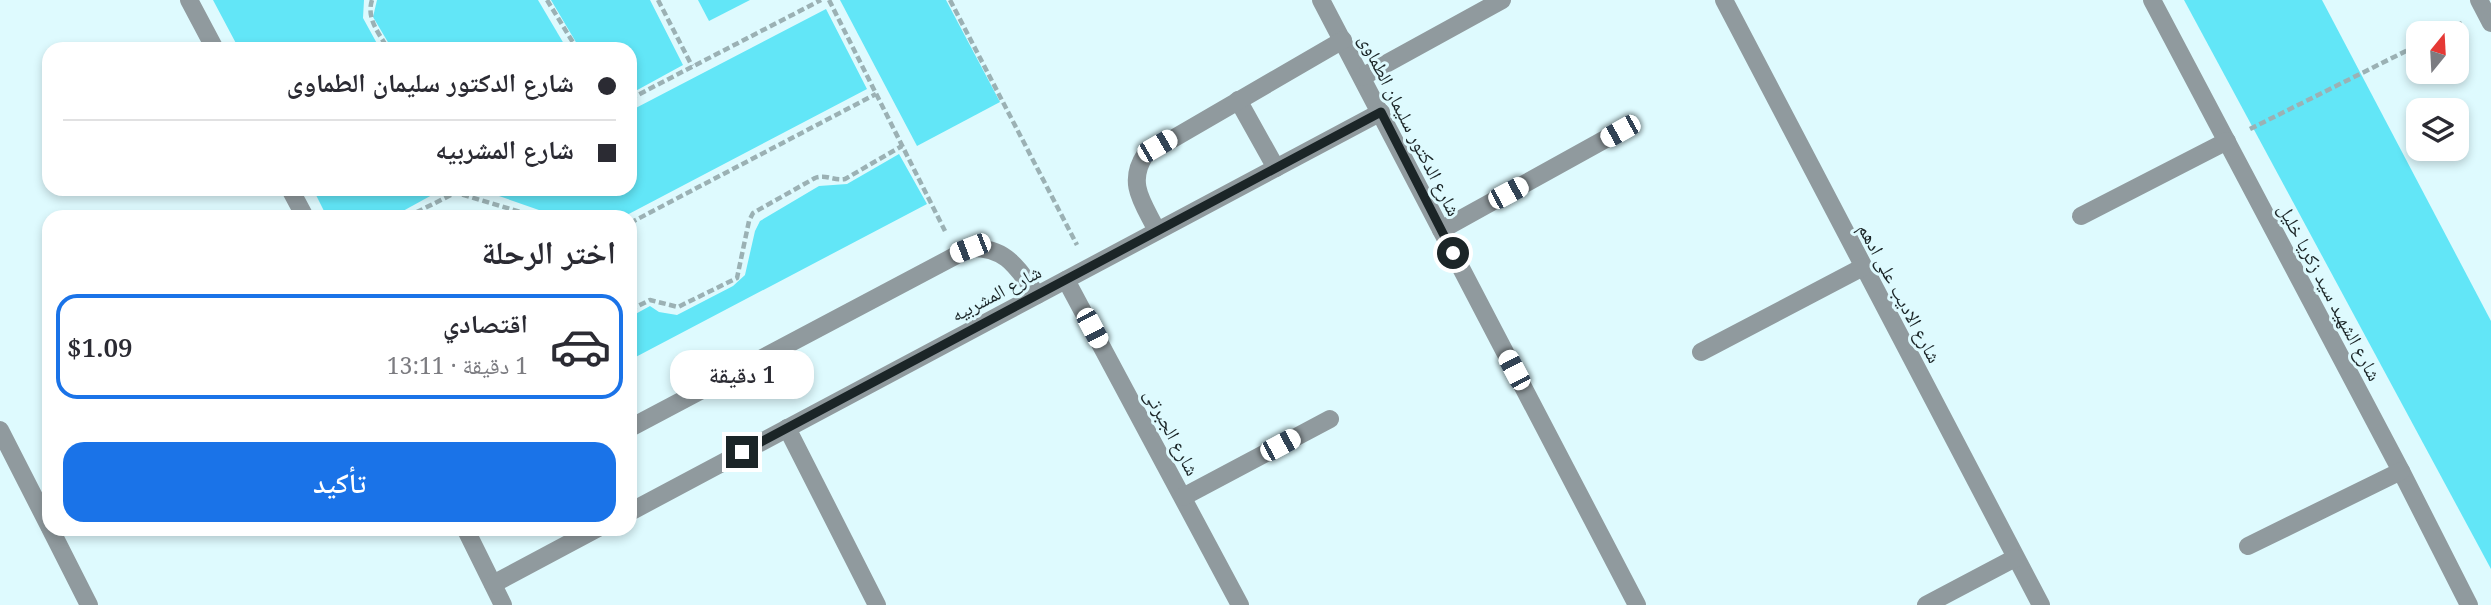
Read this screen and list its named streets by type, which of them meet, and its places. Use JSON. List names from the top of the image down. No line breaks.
{"streets":{"street":["شارع الدكتور سليمان الطماوى","شارع الشهيد سيد زكريا خليل","شارع المشربيه","شارع الاديب على ادهم","شارع الجبرتى"]},"crossings":[["شارع الدكتور سليمان الطماوى","شارع المشربيه"],["شارع المشربيه","شارع الجبرتى"]],"north":"top","page":{"banner":["شارع الدكتور سليمان الطماوى","شارع المشربيه"],"heading":"اختر الرحلة","list":[{"name":"اقتصادي","note":"1 دقيقة · 13:11","value":"$1.09"}],"bubble":"1 دقيقة","buttons":"تأكيد"}}
